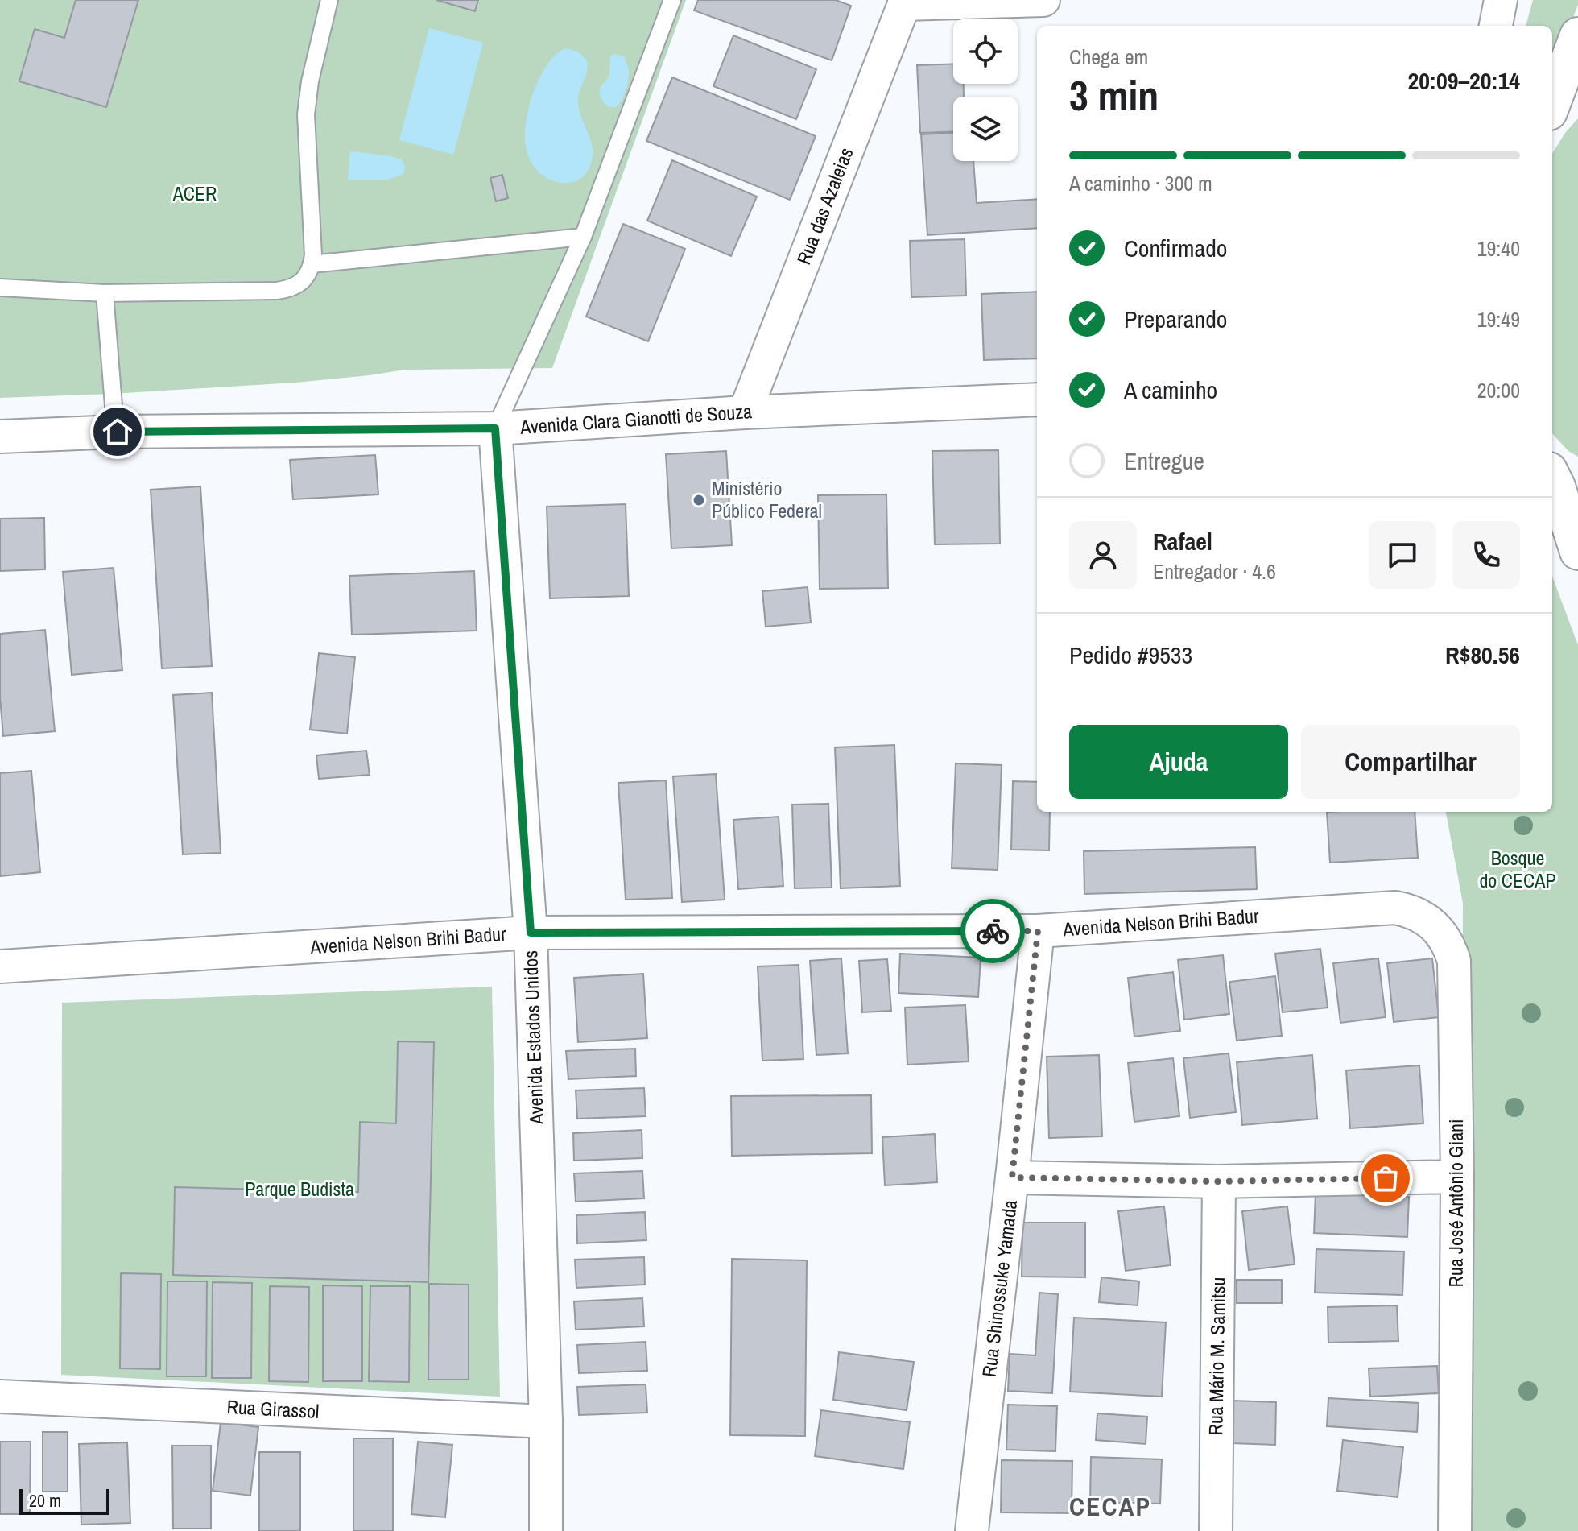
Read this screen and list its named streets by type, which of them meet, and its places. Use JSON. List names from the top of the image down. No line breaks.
{"streets":{"street":["Rua das Azaleias","Avenida Clara Gianotti de Souza","Avenida Nelson Brihi Badur","Avenida Estados Unidos","Rua José Antônio Giani","Rua Shinossuke Yamada","Rua Mário M. Samitsu","Rua Girassol"]},"crossings":[["Rua das Azaleias","Avenida Clara Gianotti de Souza"],["Avenida Clara Gianotti de Souza","Avenida Estados Unidos"],["Avenida Nelson Brihi Badur","Avenida Estados Unidos"],["Avenida Nelson Brihi Badur","Rua José Antônio Giani"],["Avenida Nelson Brihi Badur","Rua Shinossuke Yamada"],["Avenida Estados Unidos","Rua Girassol"]],"districts":["CECAP"],"parks":["ACER","Bosque do CECAP","Parque Budista"],"places":["Ministério Público Federal"],"scale_bar":"20 m","page":{"heading":["3 min","Chega em","20:09–20:14"],"panel":["Rafael","Entregador · 4.6","Pedido #9533","R$80.56"],"bar":"A caminho · 300 m","list":[["Confirmado","19:40"],["Preparando","19:49"],["A caminho","20:00"],"Entregue"],"buttons":["Ajuda","Compartilhar"],"scale":"20 m"}}
